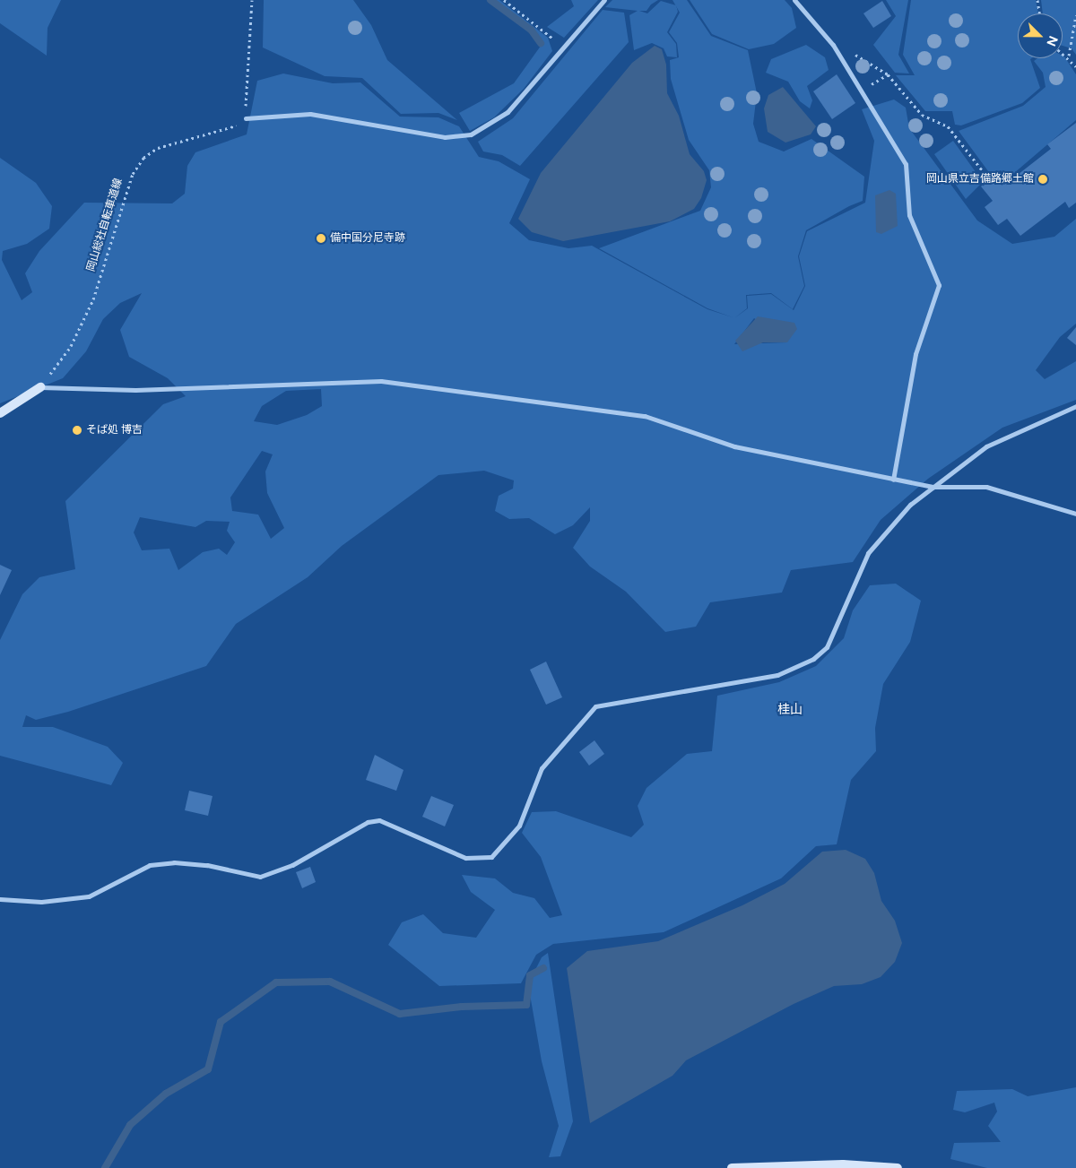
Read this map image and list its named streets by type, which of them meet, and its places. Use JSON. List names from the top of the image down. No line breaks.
{"streets":{"path":["岡山総社自転車道線"]},"districts":["桂山"],"places":["岡山県立吉備路郷土館","備中国分尼寺跡","そば処 博吉"],"north":"bottom right"}
